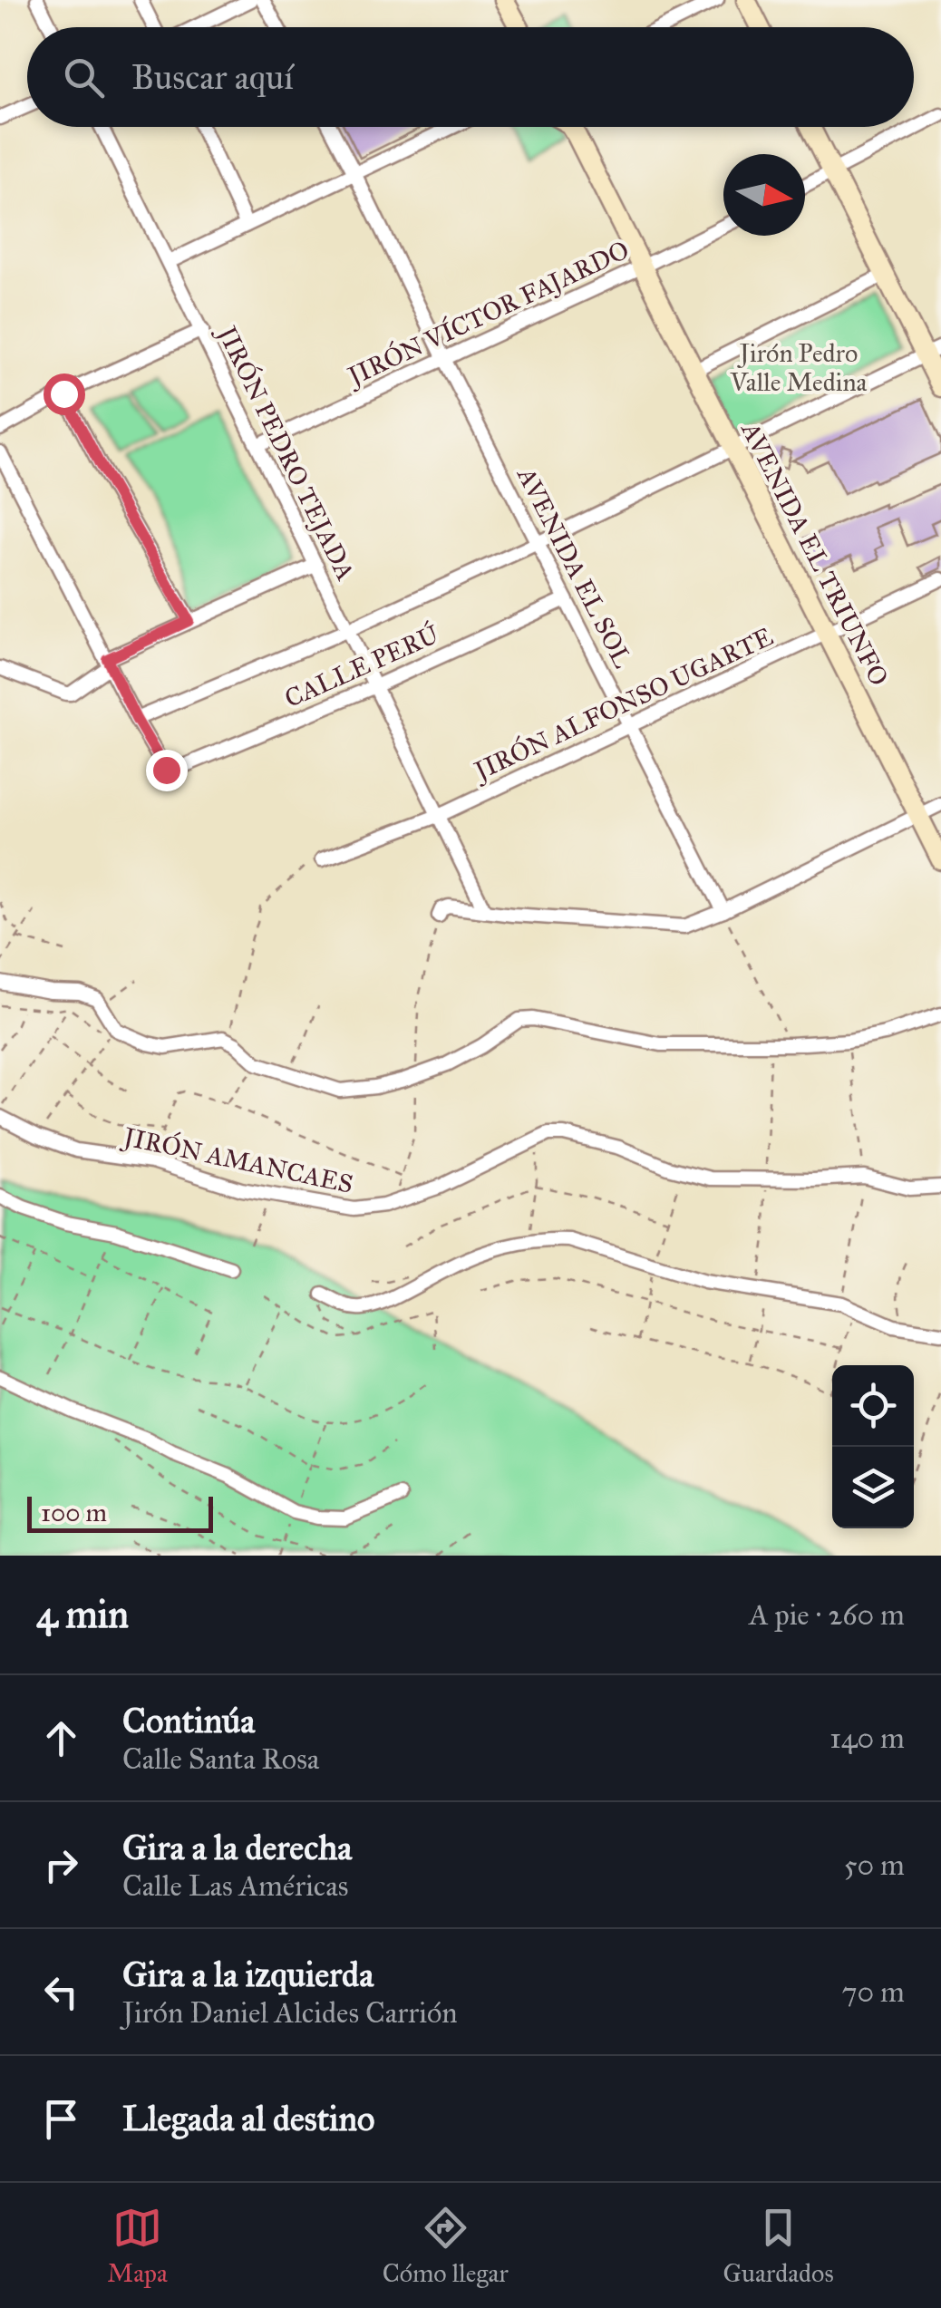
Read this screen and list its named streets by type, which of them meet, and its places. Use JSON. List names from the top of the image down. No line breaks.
{"streets":{"street":["JIRÓN VÍCTOR FAJARDO","JIRÓN PEDRO TEJADA","AVENIDA EL TRIUNFO","AVENIDA EL SOL","CALLE PERÚ","JIRÓN ALFONSO UGARTE","JIRÓN AMANCAES"]},"crossings":[["JIRÓN VÍCTOR FAJARDO","JIRÓN PEDRO TEJADA"],["JIRÓN VÍCTOR FAJARDO","AVENIDA EL TRIUNFO"],["JIRÓN VÍCTOR FAJARDO","AVENIDA EL SOL"],["JIRÓN PEDRO TEJADA","CALLE PERÚ"],["JIRÓN PEDRO TEJADA","JIRÓN ALFONSO UGARTE"],["AVENIDA EL TRIUNFO","JIRÓN ALFONSO UGARTE"],["AVENIDA EL SOL","CALLE PERÚ"],["AVENIDA EL SOL","JIRÓN ALFONSO UGARTE"]],"parks":["Jirón Pedro Valle Medina"],"scale_bar":"100 m","north":"right","page":{"search":"Buscar aquí","scale":"100 m","heading":["4 min","A pie · 260 m"],"list":[["Continúa","Calle Santa Rosa","140 m"],["Gira a la derecha","Calle Las Américas","50 m"],["Gira a la izquierda","Jirón Daniel Alcides Carrión","70 m"],"Llegada al destino"],"nav":["Mapa","Cómo llegar","Guardados"]}}
